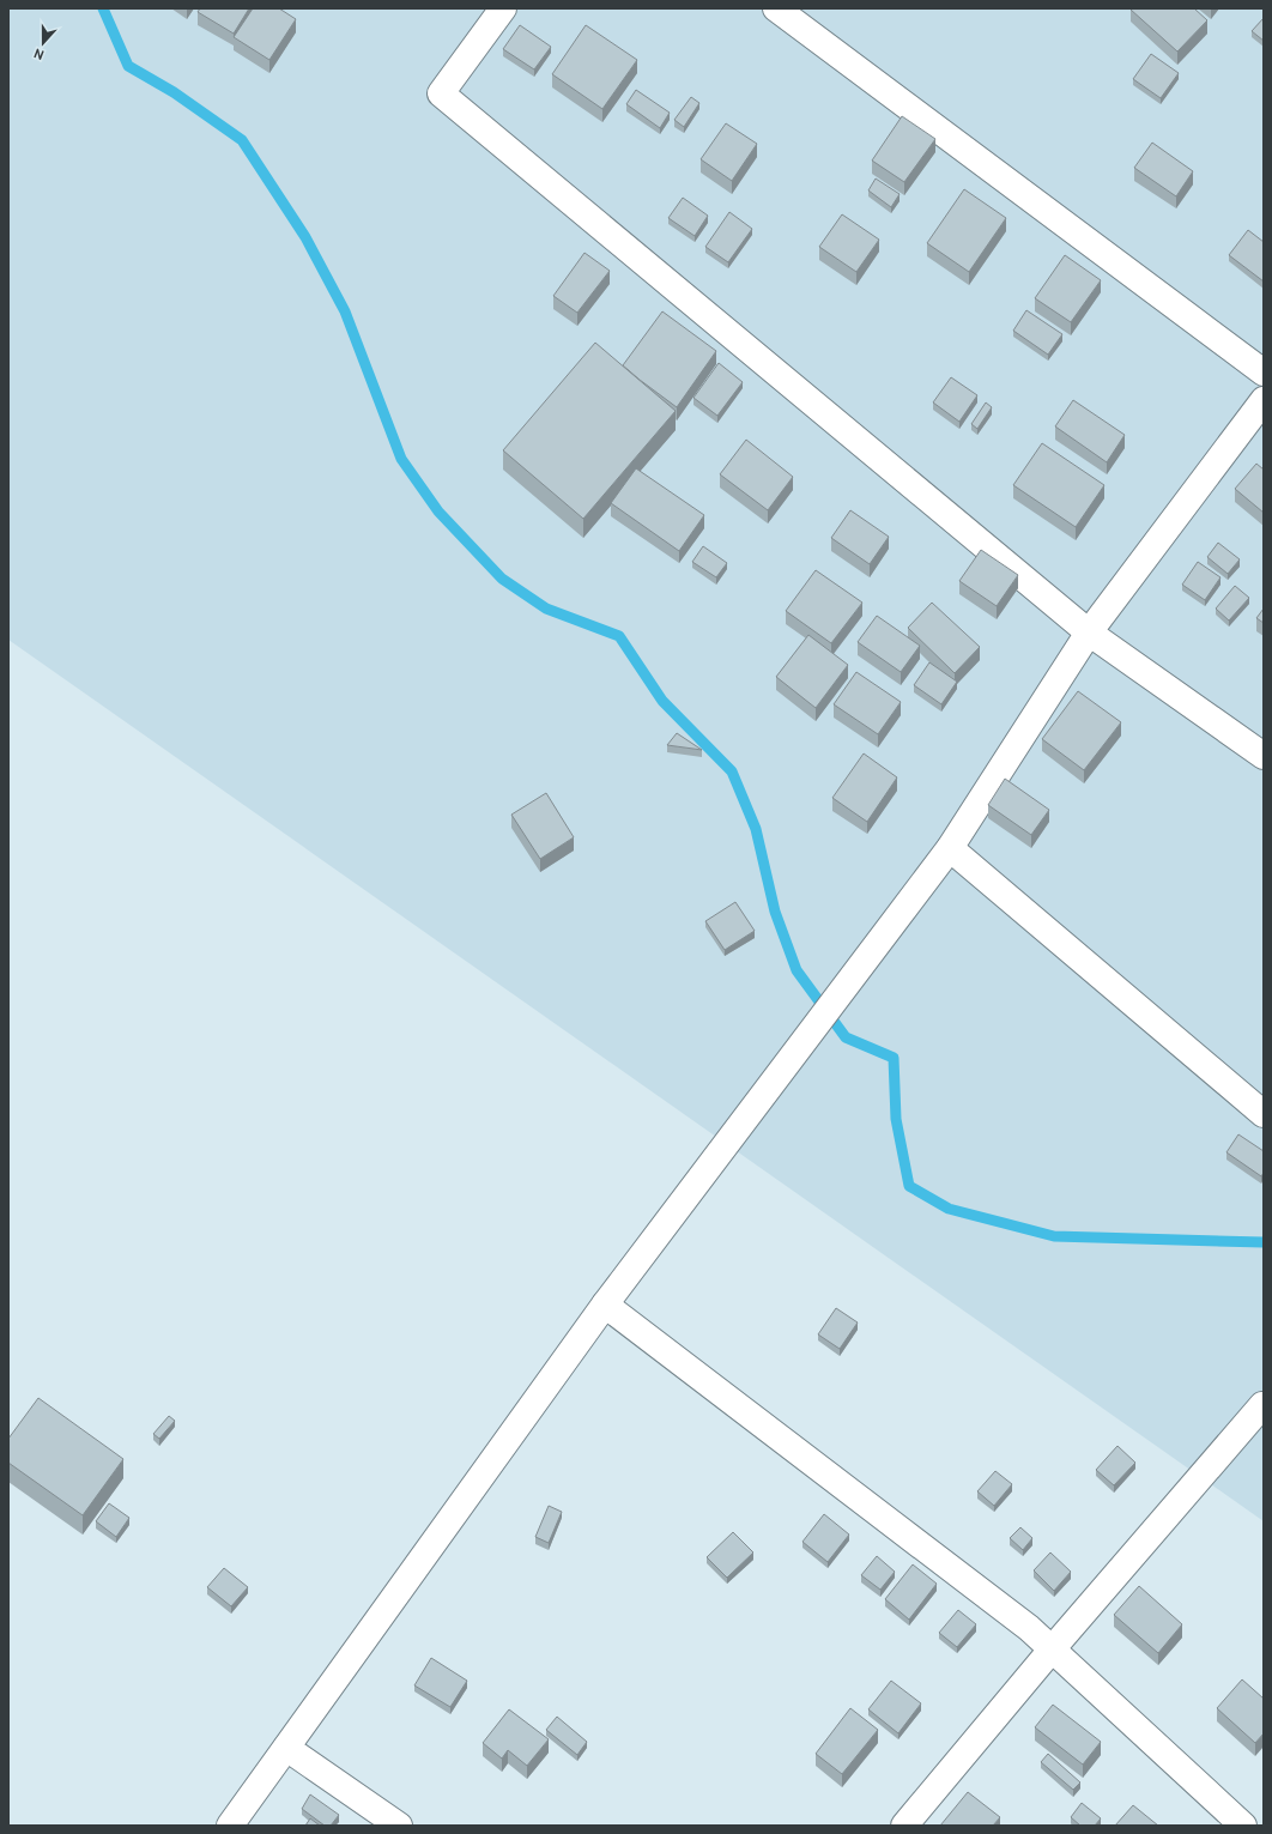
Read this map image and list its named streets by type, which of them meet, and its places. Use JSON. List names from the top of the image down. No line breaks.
{"north":"bottom"}
